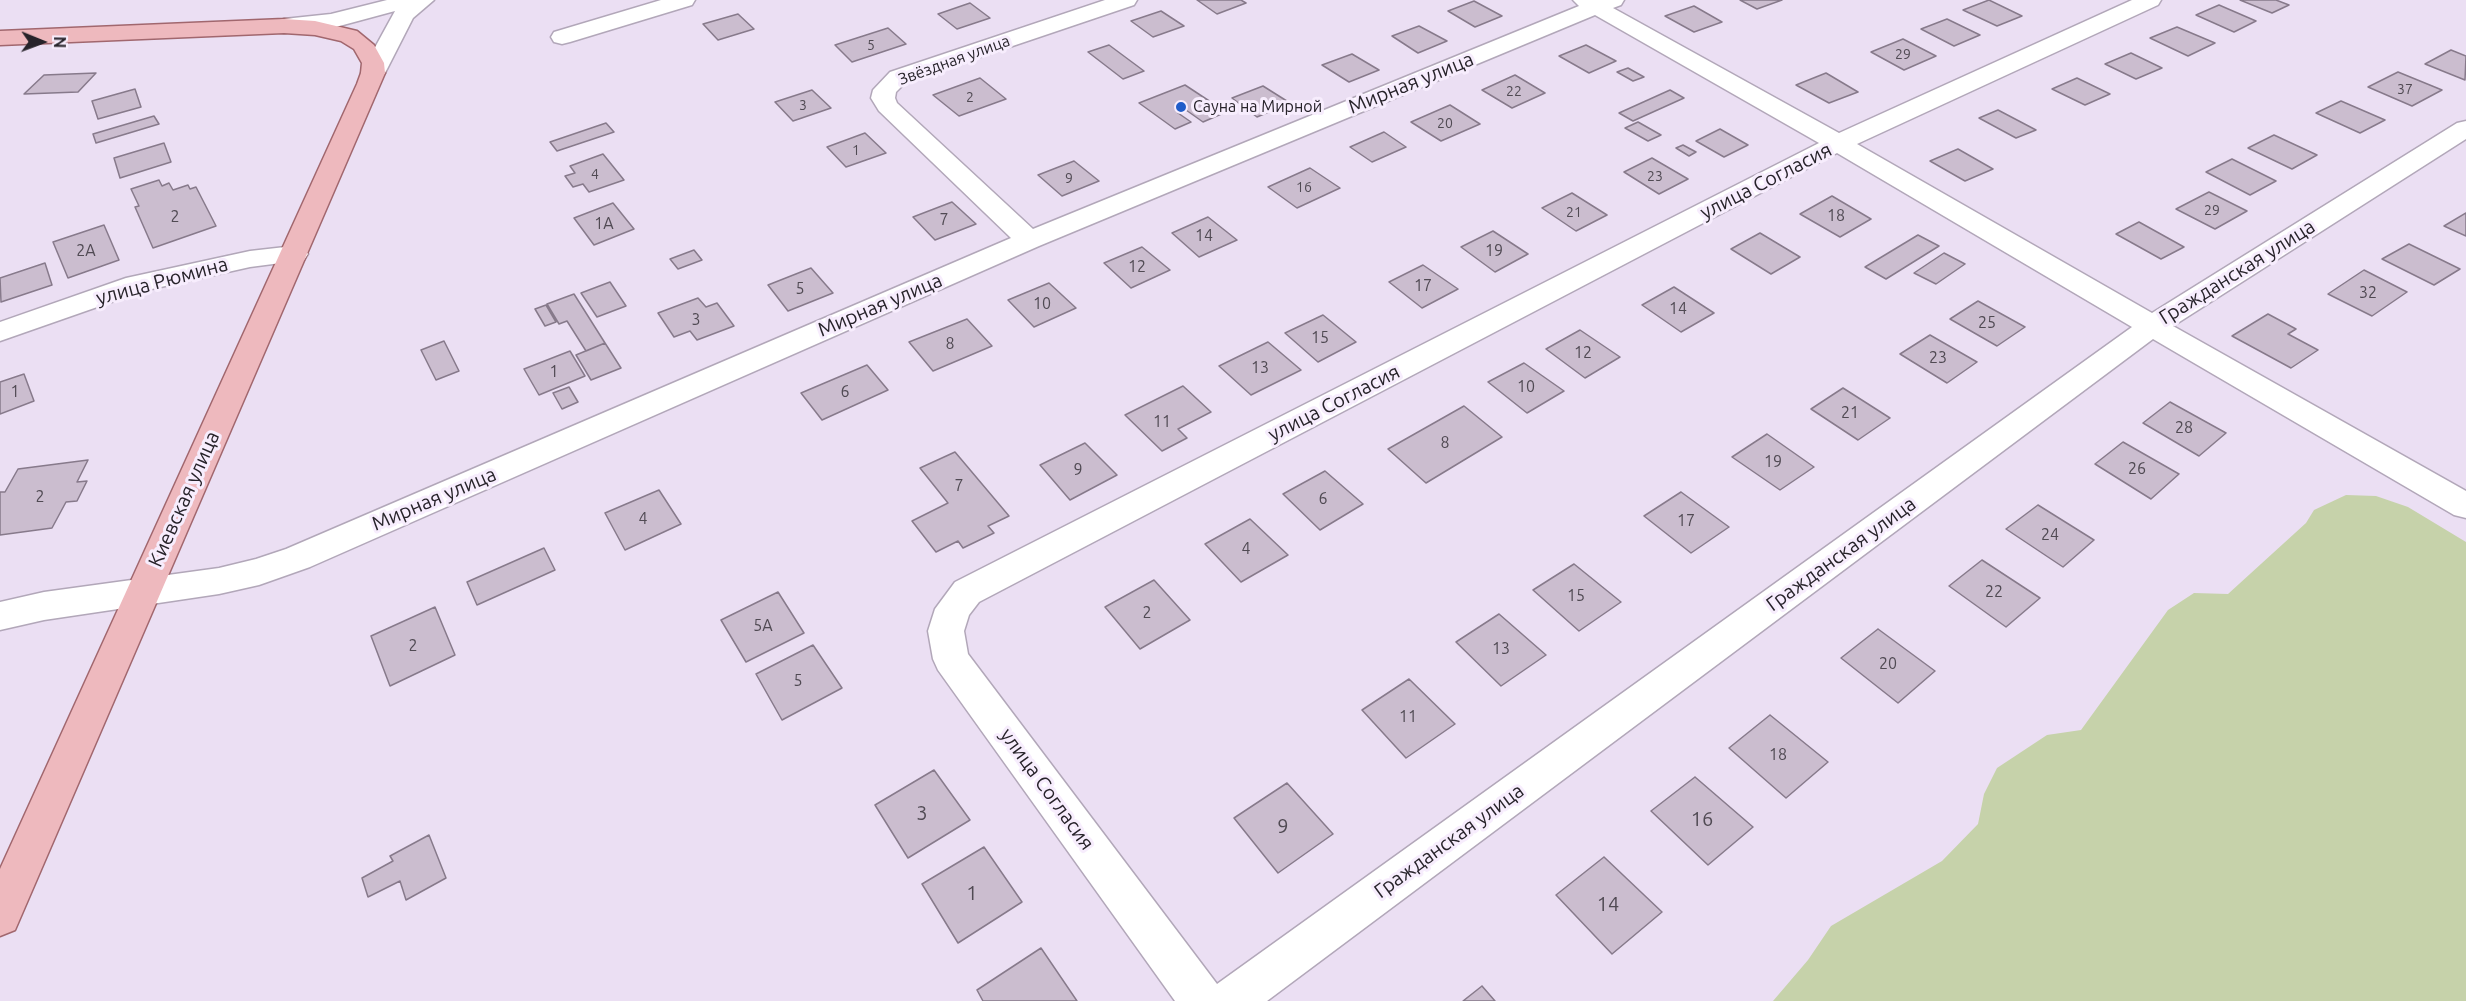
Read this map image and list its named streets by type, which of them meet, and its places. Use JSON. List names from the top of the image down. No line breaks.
{"streets":{"main road":["Киевская улица"],"street":["Звёздная улица","Мирная улица","улица Согласия","Гражданская улица","улица Рюмина"]},"crossings":[["Звёздная улица","Мирная улица"],["Мирная улица","Киевская улица"],["улица Рюмина","Киевская улица"]],"places":["Сауна на Мирной"],"house_numbers":["5","29","37","22","2","3","20","1","4","23","9","16","29","21","18","2","7","1А","14","2А","19","12","17","5","32","10","14","3","25","15","8","12","23","13","1","10","1","6","21","11","28","8","19","26","9","7","2","6","4","17","24","4","22","15","2","5А","2","13","20","5","11","18","3","16","9","1","14"],"north":"right"}
